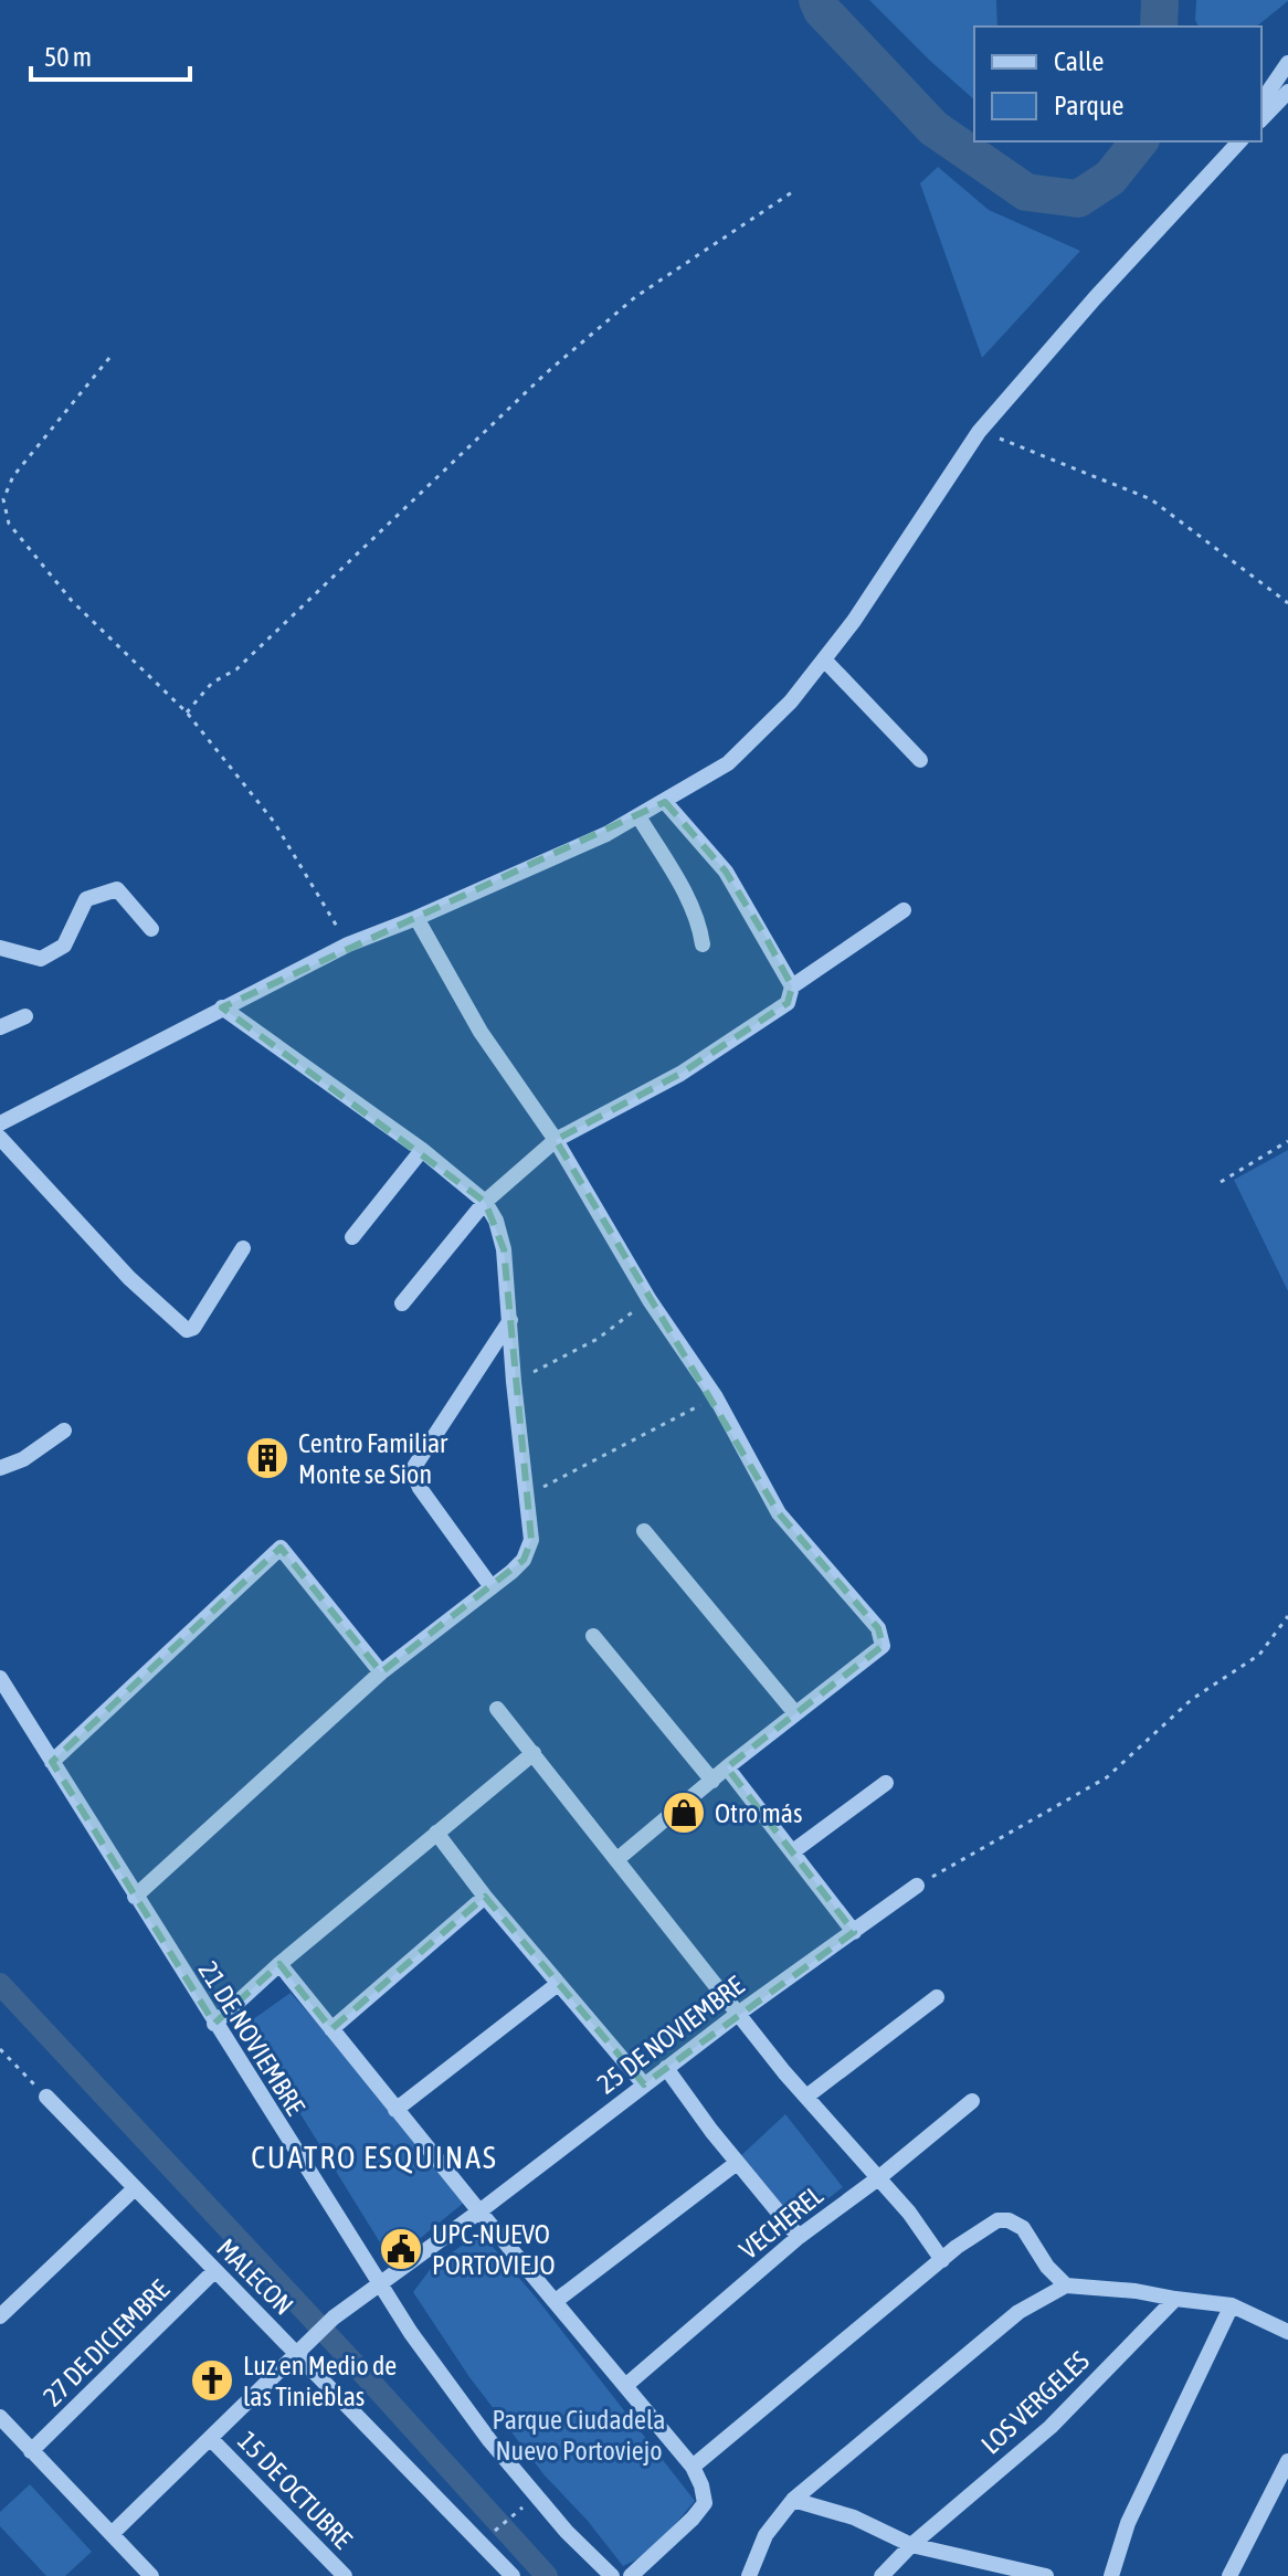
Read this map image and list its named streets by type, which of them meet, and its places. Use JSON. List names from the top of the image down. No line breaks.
{"streets":{"street":["25 DE NOVIEMBRE","21 DE NOVIEMBRE","VECHEREL","MALECON","27 DE DICIEMBRE","LOS VERGELES","15 DE OCTUBRE"]},"crossings":[["25 DE NOVIEMBRE","21 DE NOVIEMBRE"],["25 DE NOVIEMBRE","MALECON"],["25 DE NOVIEMBRE","15 DE OCTUBRE"],["MALECON","27 DE DICIEMBRE"]],"districts":["CUATRO ESQUINAS"],"parks":["Parque Ciudadela Nuevo Portoviejo"],"places":{"building":["Centro Familiar Monte se Sion"],"shop":["Otro más"],"public building":["UPC-NUEVO PORTOVIEJO"],"church":["Luz en Medio de las Tinieblas"]},"legend":["Calle","Parque"],"scale_bar":"50 m"}
